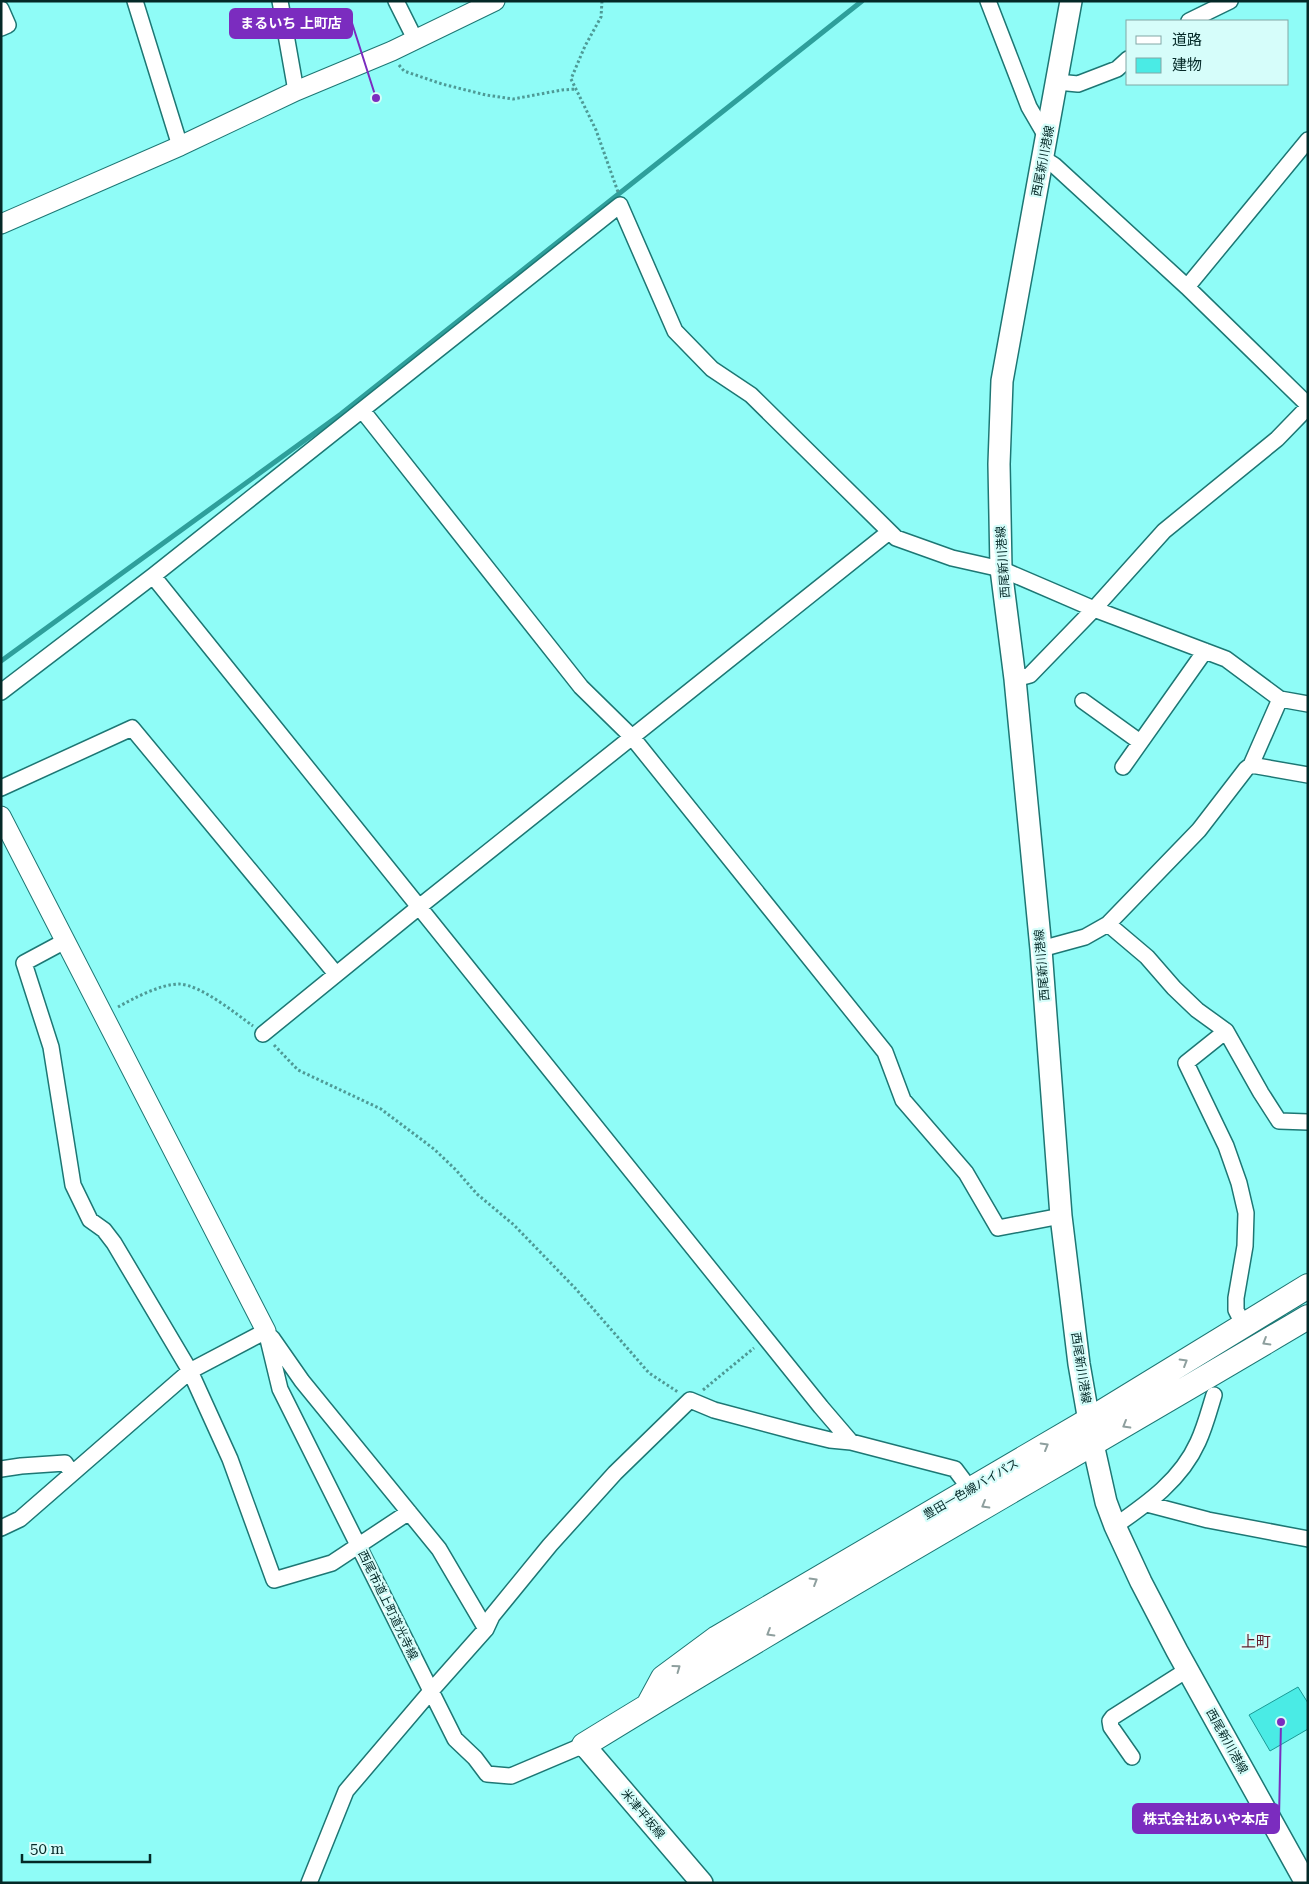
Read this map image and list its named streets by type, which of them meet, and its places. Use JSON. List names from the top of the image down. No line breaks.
{"streets":{"main road":["西尾新川港線","豊田一色線バイパス","米津平坂線"],"street":["西尾市道上町道光寺線"]},"crossings":[["西尾新川港線","豊田一色線バイパス"],["豊田一色線バイパス","西尾市道上町道光寺線"],["豊田一色線バイパス","米津平坂線"],["西尾市道上町道光寺線","米津平坂線"]],"districts":["上町"],"places":["まるいち 上町店","株式会社あいや本店"],"legend":["道路","建物"],"scale_bar":"50 m"}
